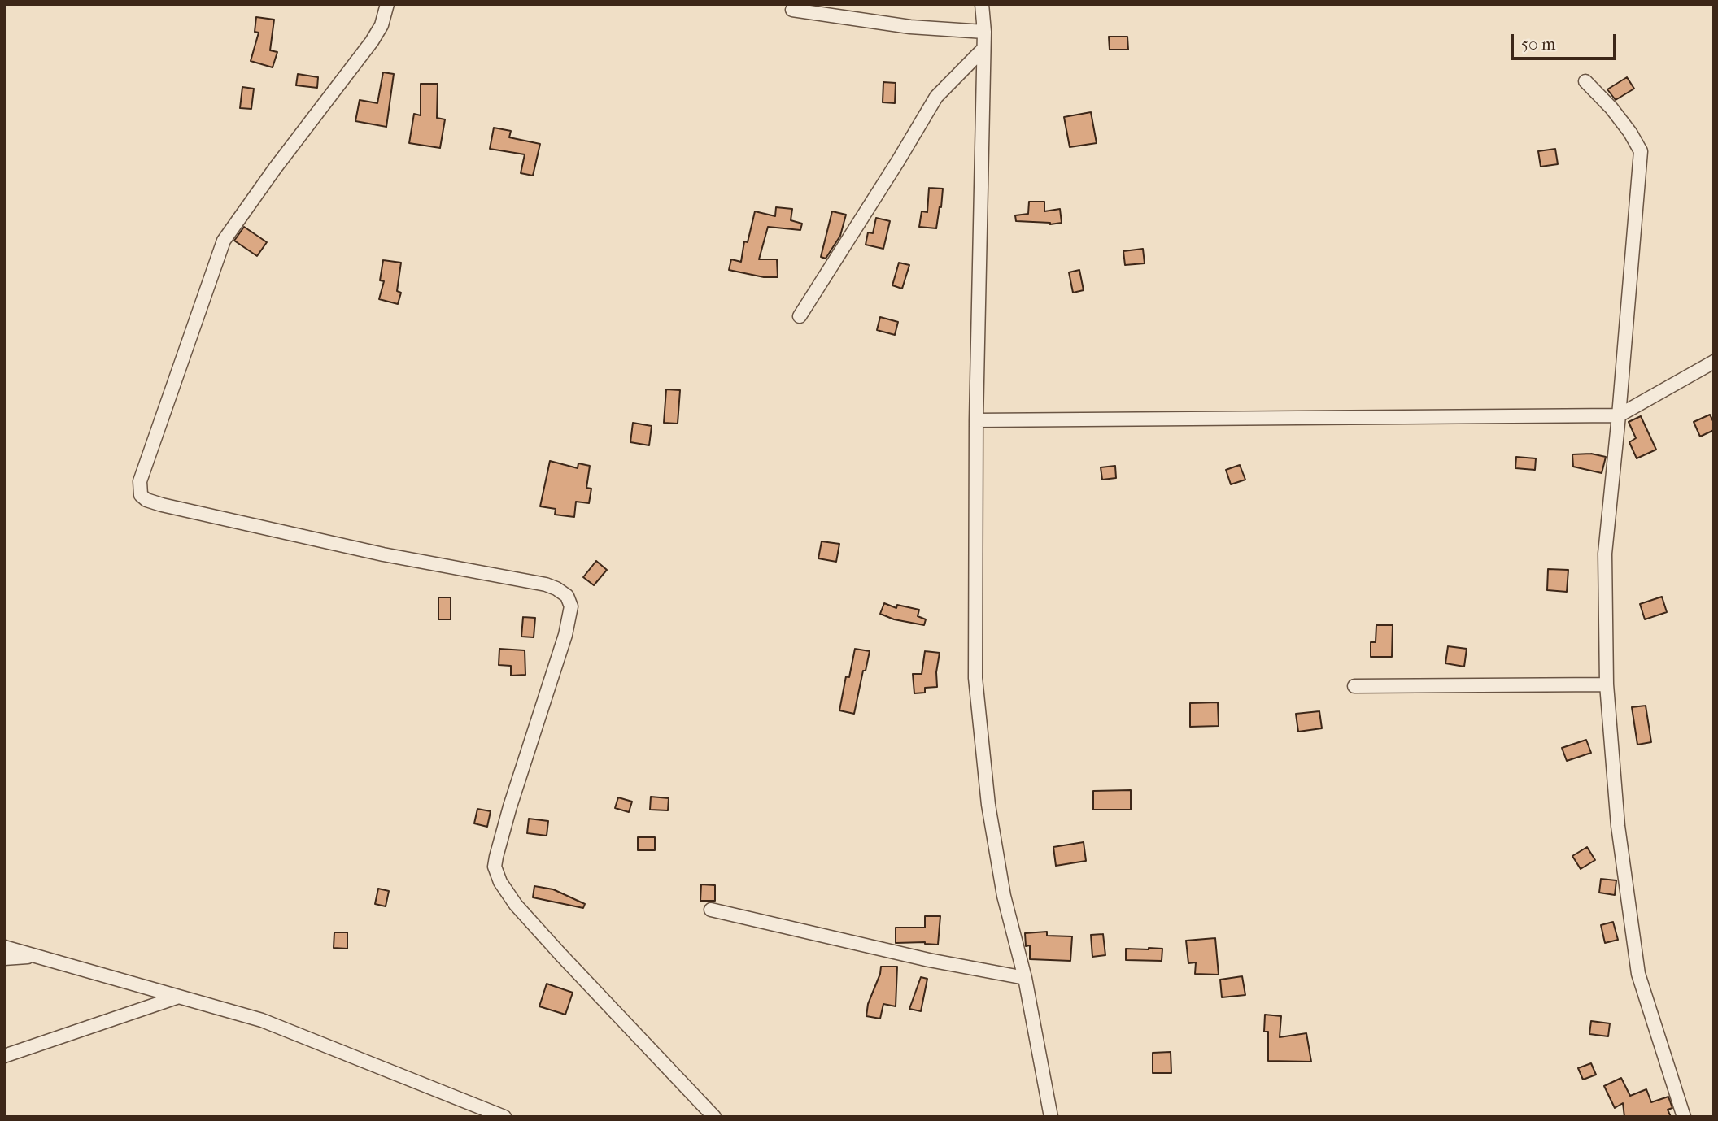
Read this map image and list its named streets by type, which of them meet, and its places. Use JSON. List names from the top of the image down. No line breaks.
{"scale_bar":"50 m"}
